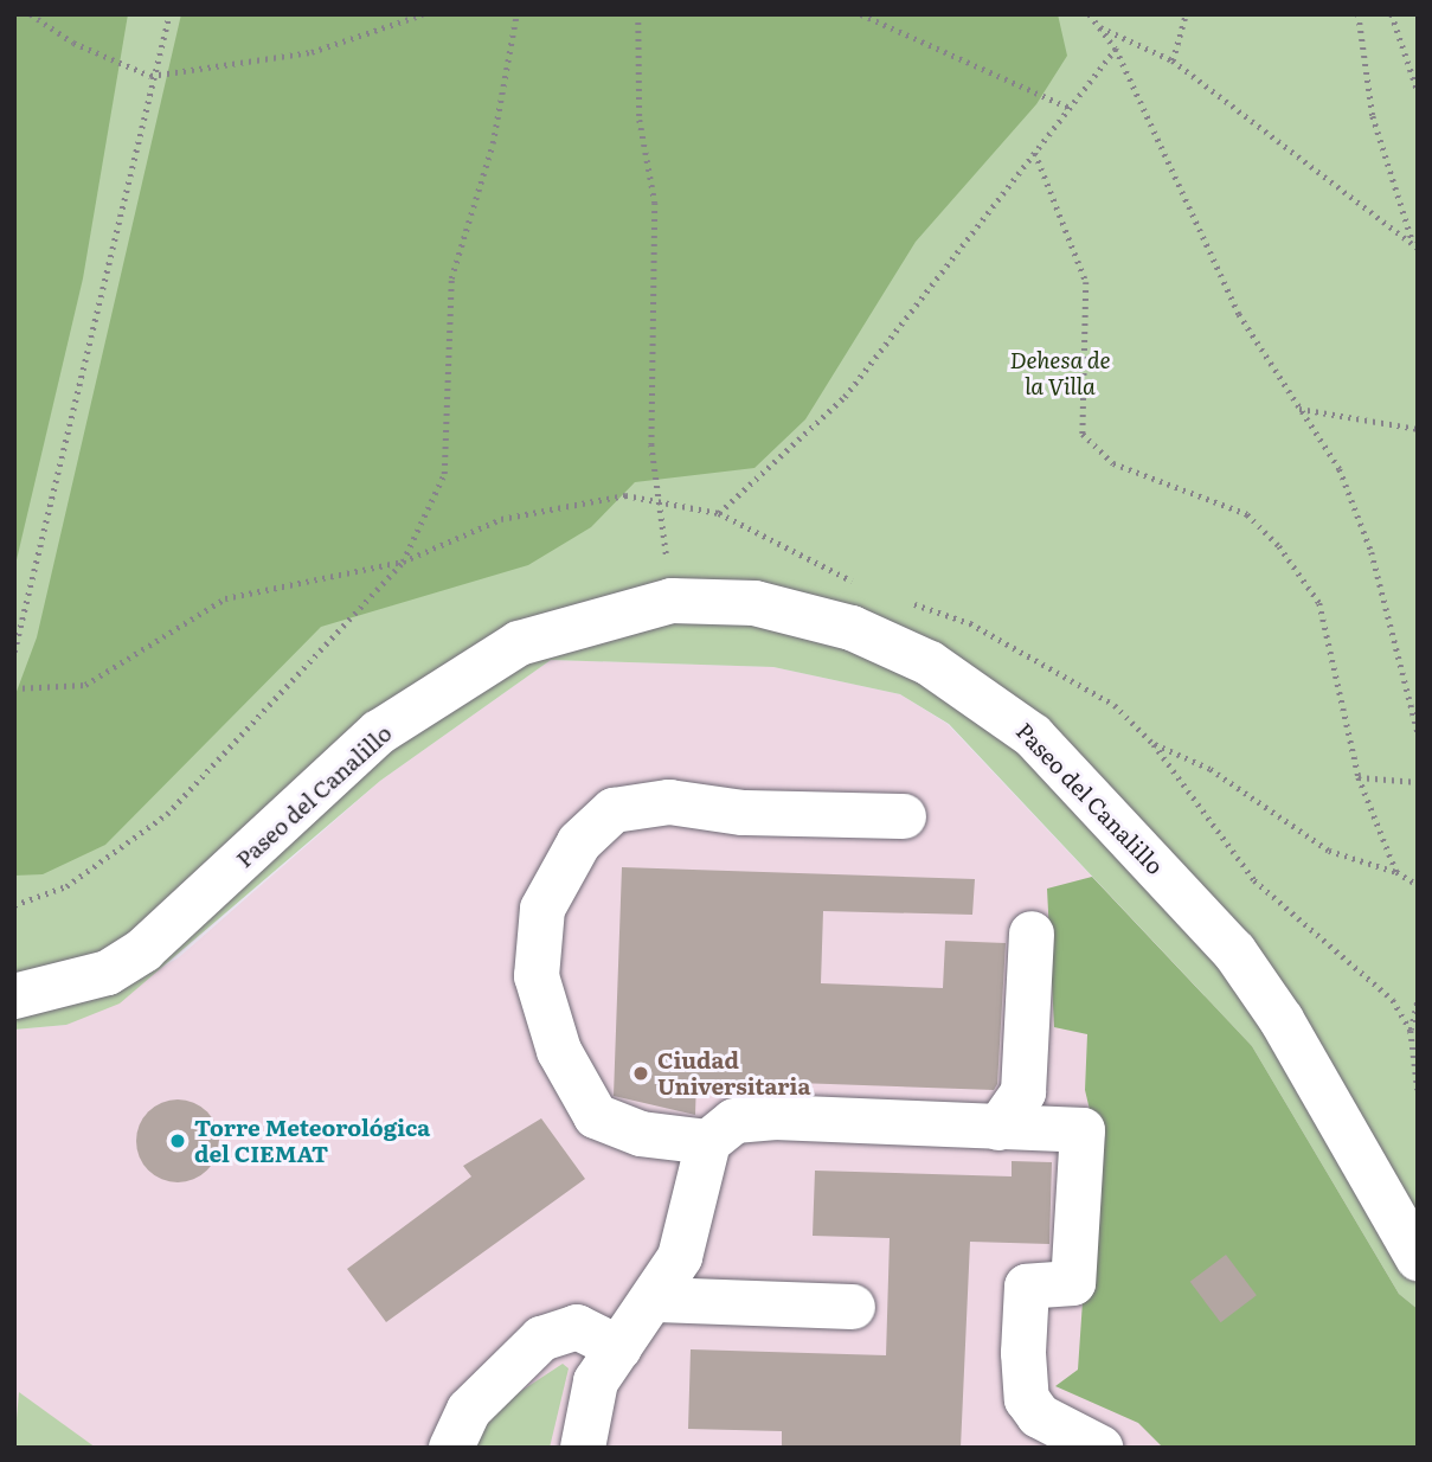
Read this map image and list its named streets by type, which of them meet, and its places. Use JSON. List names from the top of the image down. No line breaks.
{"streets":{"street":["Paseo del Canalillo"]},"parks":["Dehesa de la Villa"],"places":["Ciudad Universitaria","Torre Meteorológica del CIEMAT"]}
